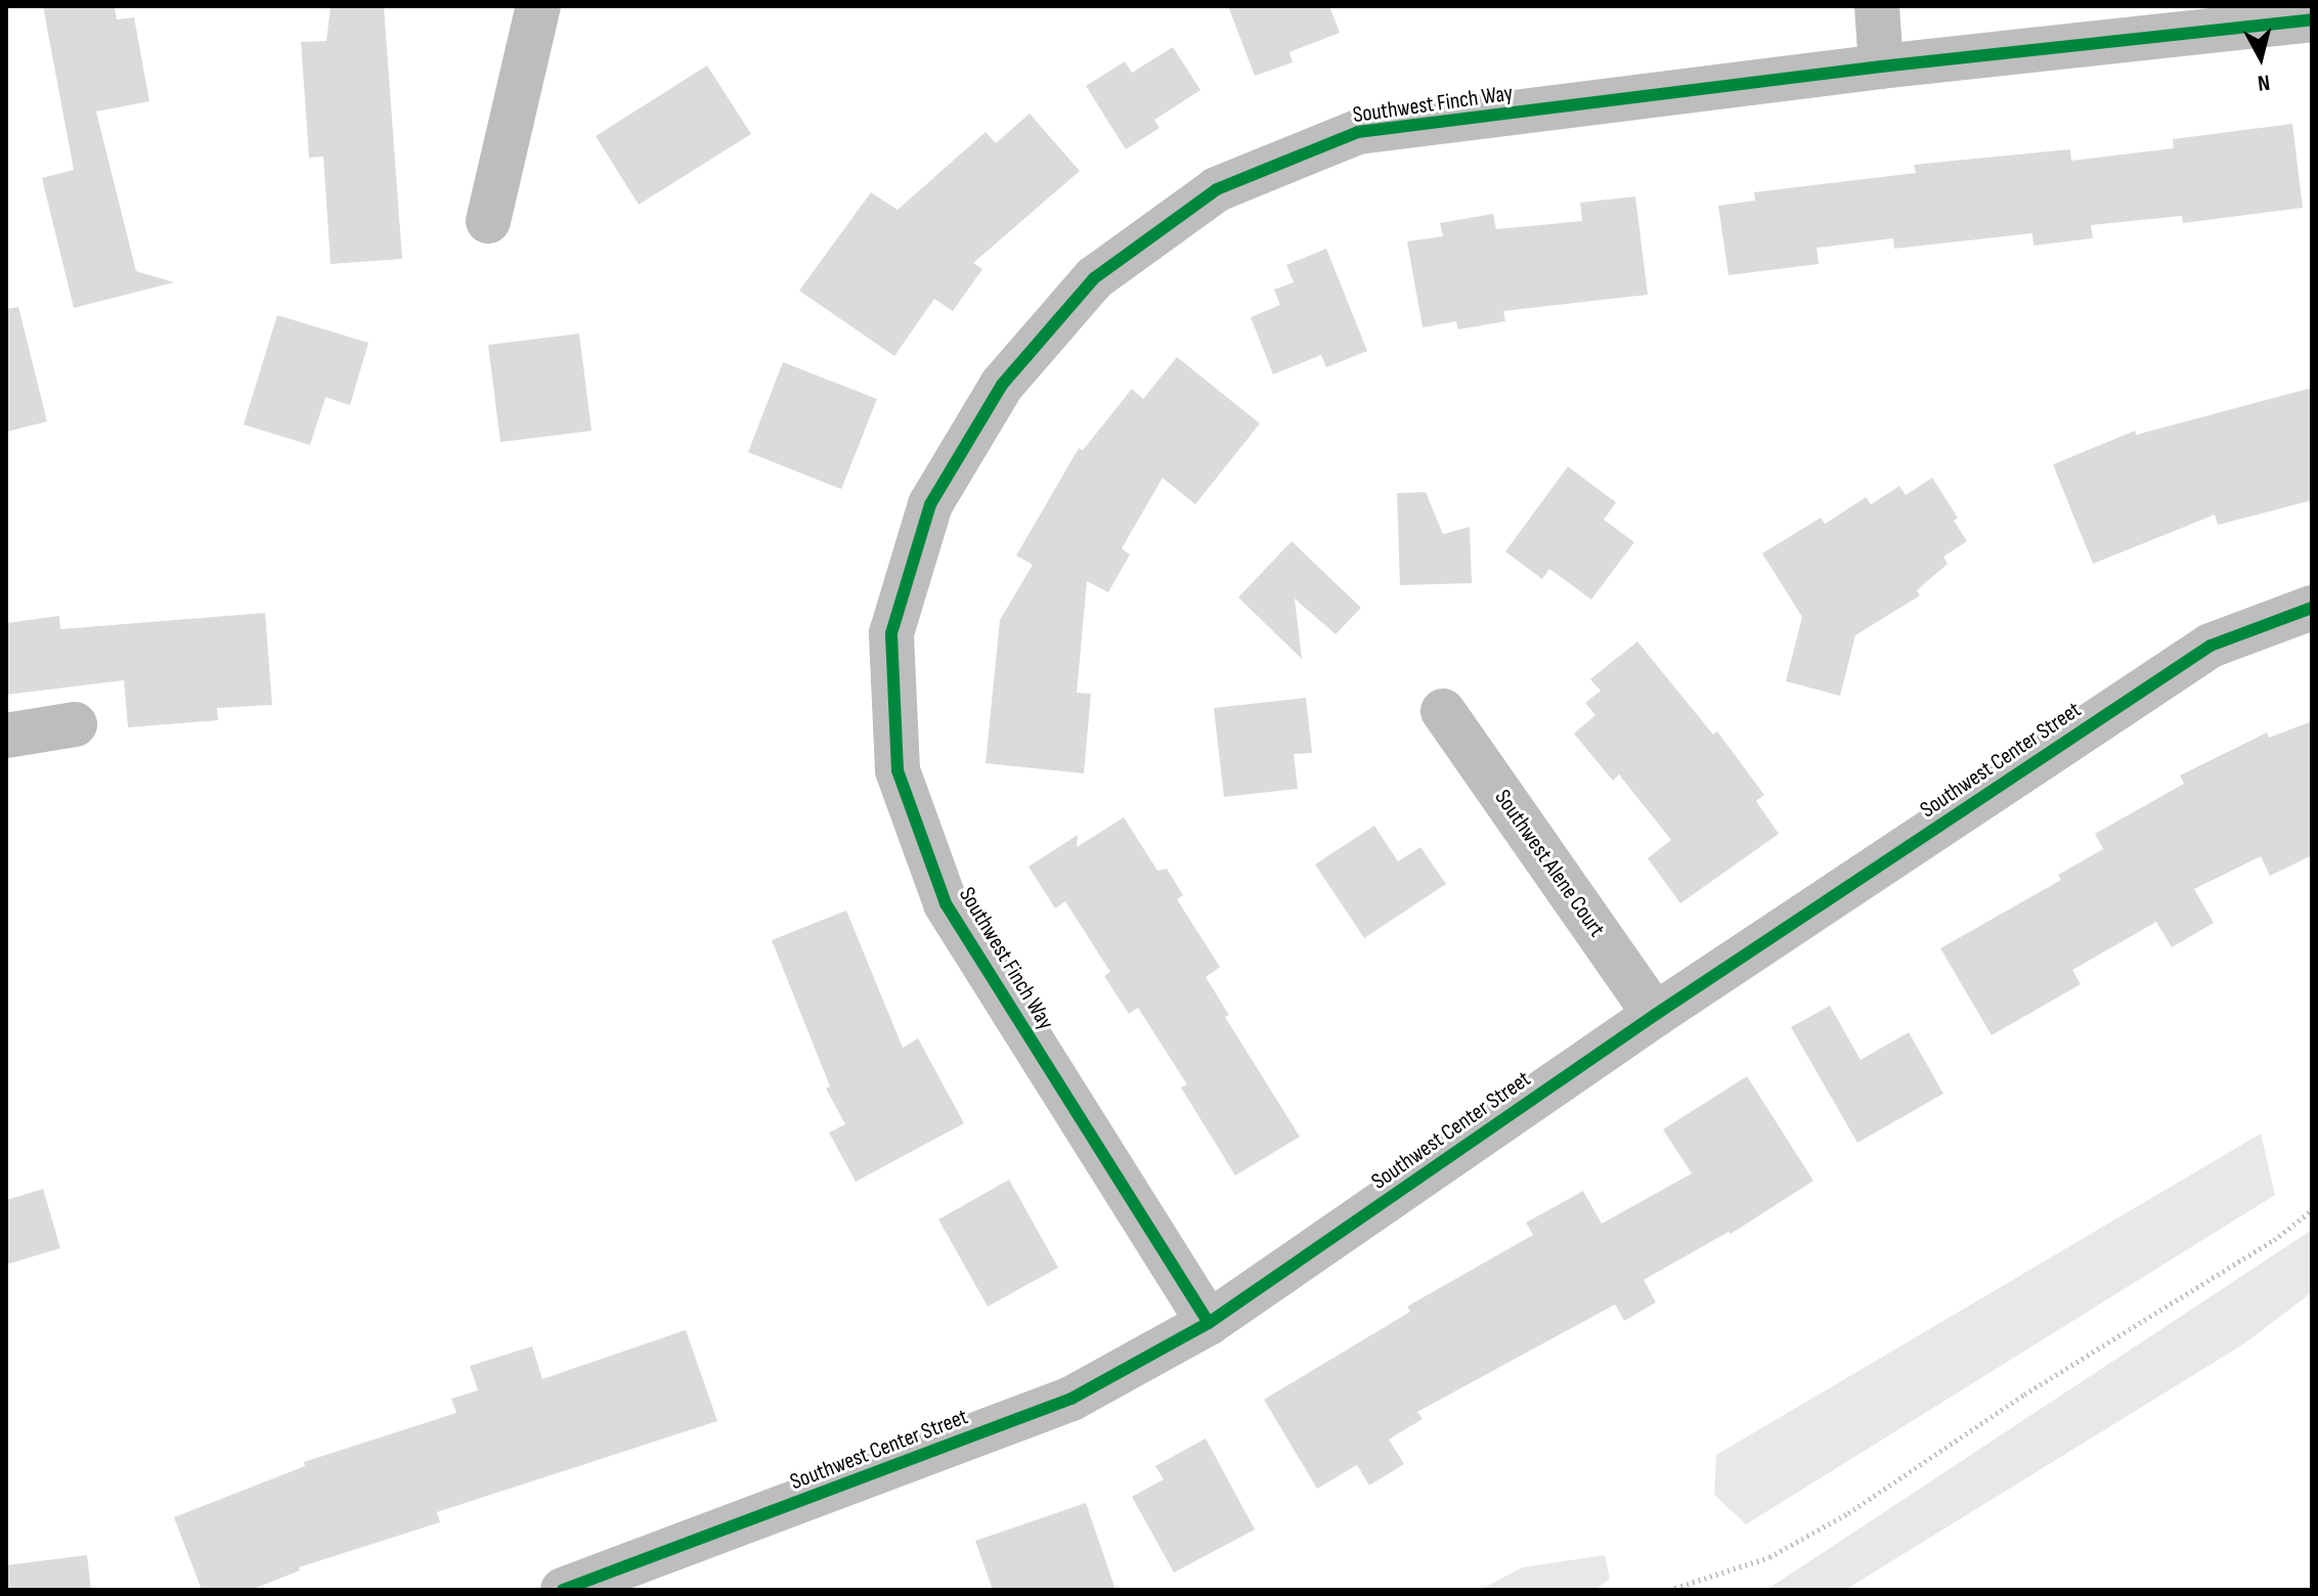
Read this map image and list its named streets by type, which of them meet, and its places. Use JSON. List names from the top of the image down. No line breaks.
{"streets":{"street":["Southwest Finch Way","Southwest Center Street","Southwest Alene Court"]},"crossings":[["Southwest Finch Way","Southwest Center Street"],["Southwest Center Street","Southwest Alene Court"]],"north":"bottom"}
